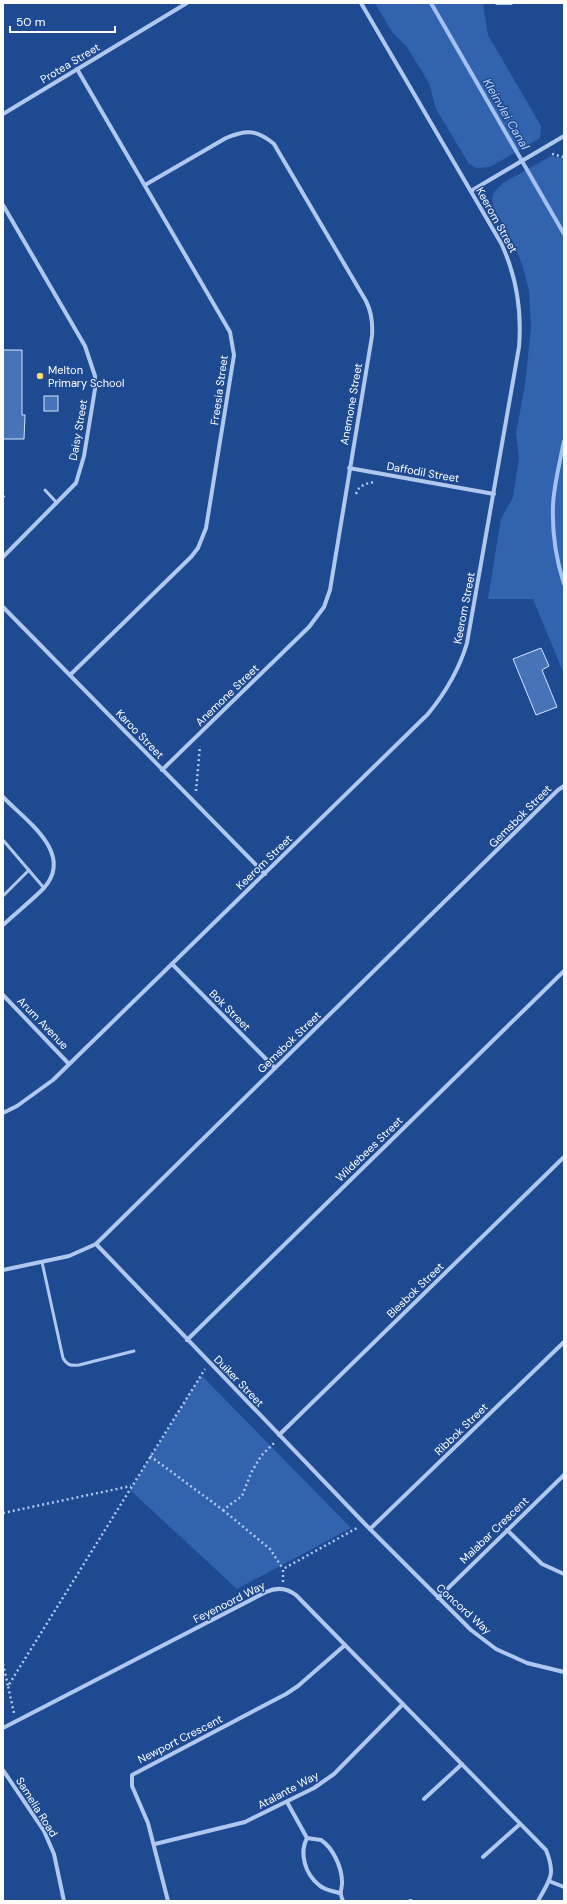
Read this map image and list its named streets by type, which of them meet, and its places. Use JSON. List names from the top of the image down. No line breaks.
{"streets":{"street":["Protea Street","Keerom Street","Freesia Street","Anemone Street","Daisy Street","Daffodil Street","Karoo Street","Gemsbok Street","Bok Street","Arum Avenue","Wildebees Street","Blesbok Street","Duiker Street","Ribbok Street","Malabar Crescent","Feyenoord Way","Concord Way","Newport Crescent","Atalante Way","Samelia Road"]},"crossings":[["Protea Street","Freesia Street"],["Keerom Street","Daffodil Street"],["Keerom Street","Karoo Street"],["Keerom Street","Bok Street"],["Keerom Street","Arum Avenue"],["Freesia Street","Anemone Street"],["Freesia Street","Karoo Street"],["Anemone Street","Daffodil Street"],["Anemone Street","Karoo Street"],["Gemsbok Street","Bok Street"],["Gemsbok Street","Duiker Street"],["Wildebees Street","Duiker Street"],["Blesbok Street","Duiker Street"],["Duiker Street","Ribbok Street"],["Duiker Street","Concord Way"],["Ribbok Street","Concord Way"],["Malabar Crescent","Concord Way"],["Feyenoord Way","Newport Crescent"],["Feyenoord Way","Atalante Way"],["Newport Crescent","Atalante Way"]],"water":["Kleinvlei Canal"],"places":["Melton Primary School"],"scale_bar":"50 m"}
